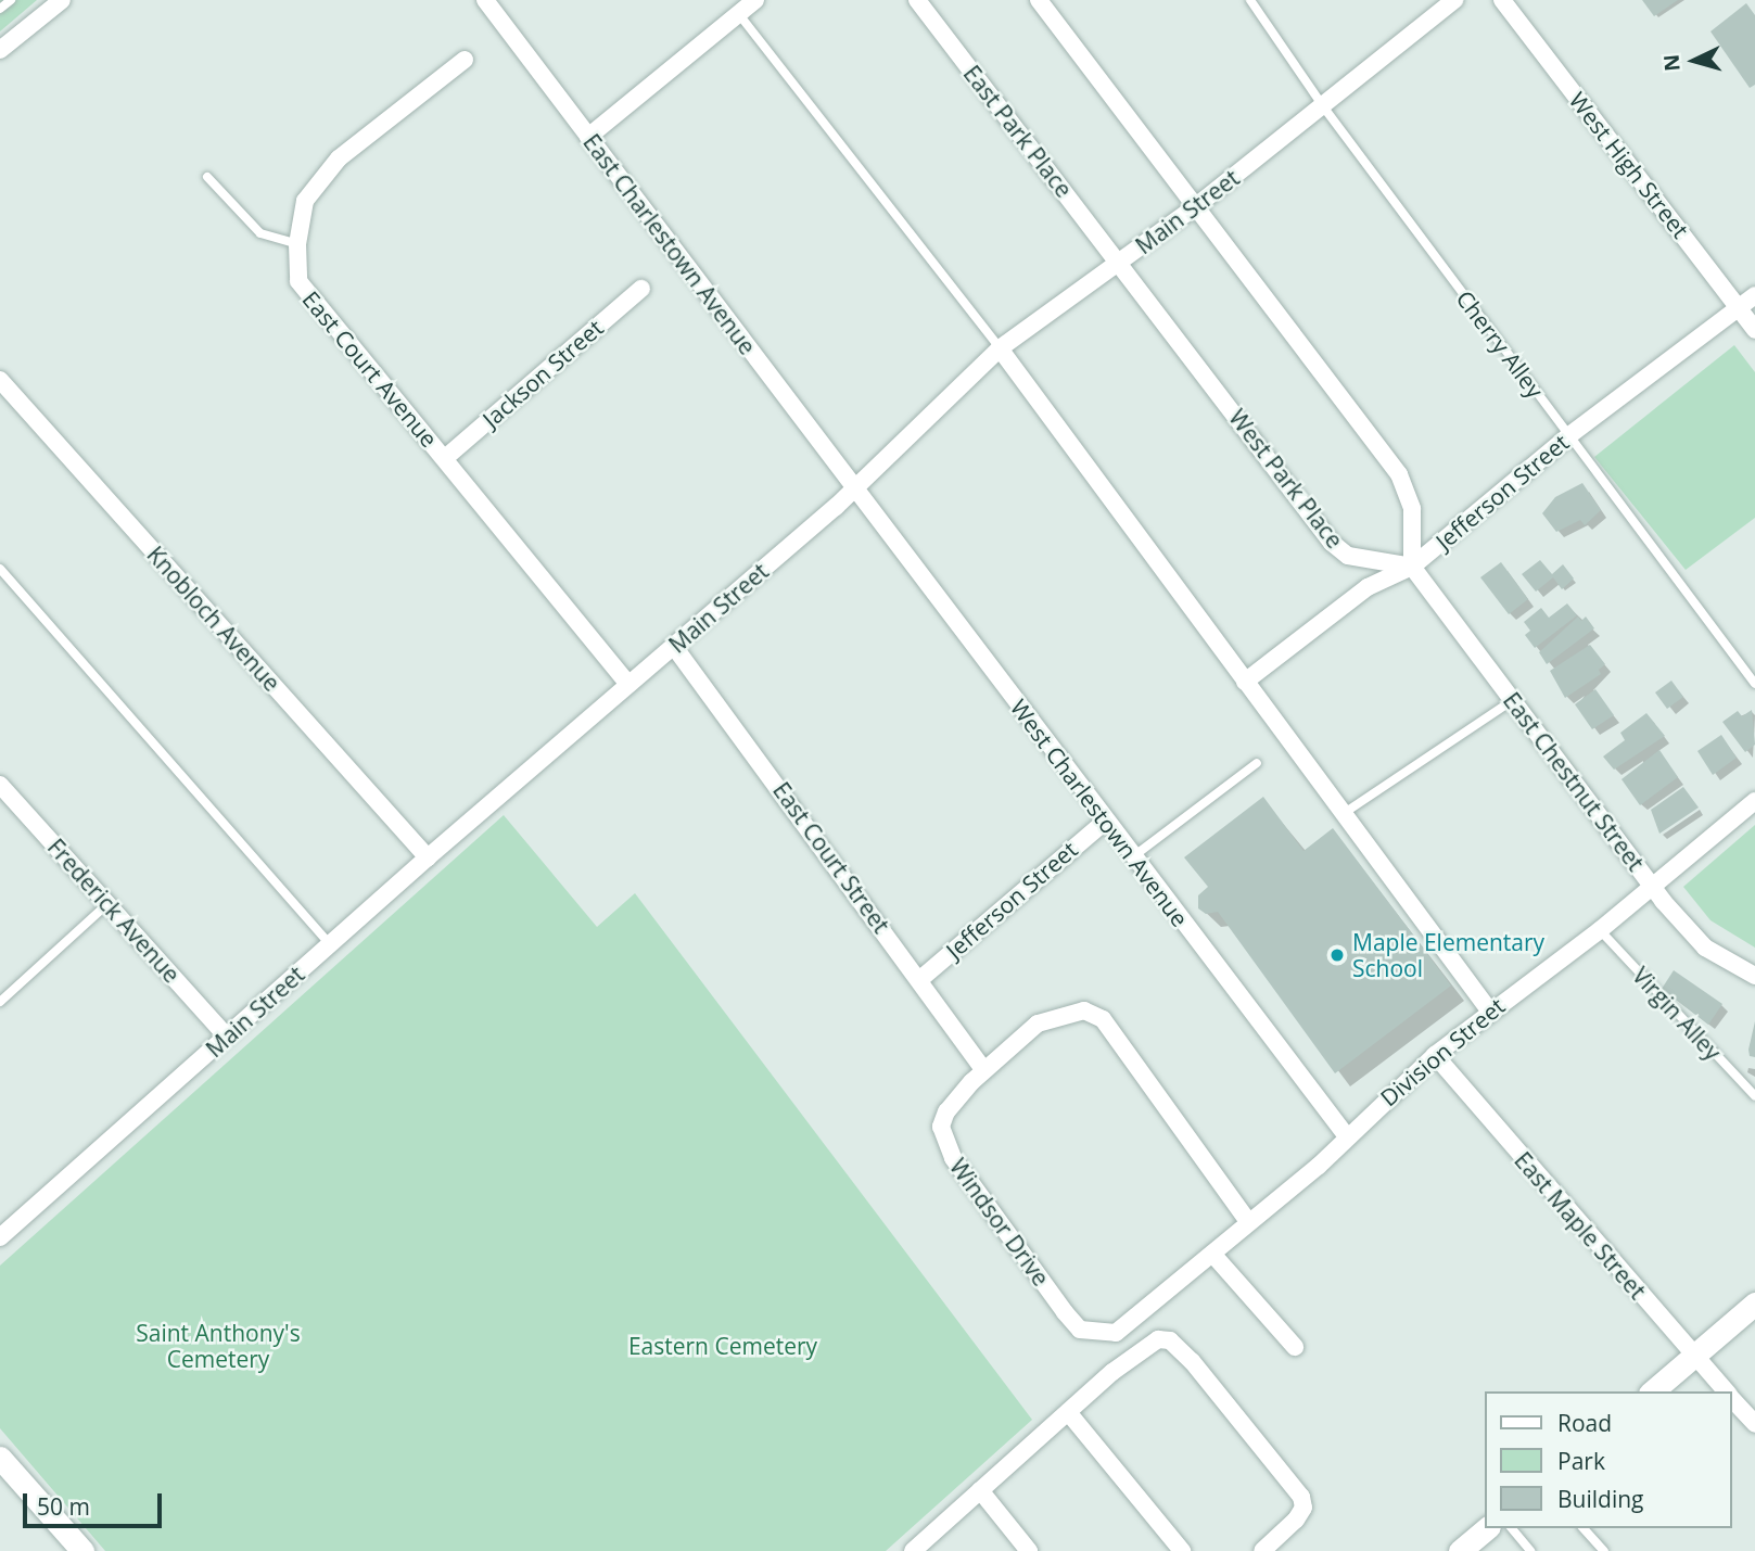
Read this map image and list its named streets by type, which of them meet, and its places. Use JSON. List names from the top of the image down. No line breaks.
{"streets":{"street":["East Park Place","West High Street","Main Street","East Charlestown Avenue","East Court Avenue","Jackson Street","West Park Place","Jefferson Street","Knobloch Avenue","East Chestnut Street","West Charlestown Avenue","East Court Street","Frederick Avenue","Division Street","Windsor Drive","East Maple Street"],"lane":["Cherry Alley","Virgin Alley"]},"crossings":[["East Park Place","Main Street"],["East Park Place","West Park Place"],["West High Street","Jefferson Street"],["Main Street","East Charlestown Avenue"],["Main Street","Cherry Alley"],["Main Street","East Court Avenue"],["Main Street","West Park Place"],["Main Street","Knobloch Avenue"],["Main Street","West Charlestown Avenue"],["Main Street","East Court Street"],["Main Street","Frederick Avenue"],["East Charlestown Avenue","West Charlestown Avenue"],["Cherry Alley","Jefferson Street"],["East Court Avenue","Jackson Street"],["West Park Place","Jefferson Street"],["West Park Place","East Chestnut Street"],["Jefferson Street","East Chestnut Street"],["Jefferson Street","West Charlestown Avenue"],["Jefferson Street","East Court Street"],["East Chestnut Street","Division Street"],["West Charlestown Avenue","Division Street"],["West Charlestown Avenue","Windsor Drive"],["East Court Street","Windsor Drive"],["Virgin Alley","Division Street"],["Division Street","Windsor Drive"],["Division Street","East Maple Street"]],"parks":["Saint Anthony's Cemetery","Eastern Cemetery"],"places":["Maple Elementary School"],"legend":["Road","Park","Building"],"scale_bar":"50 m","north":"left"}
